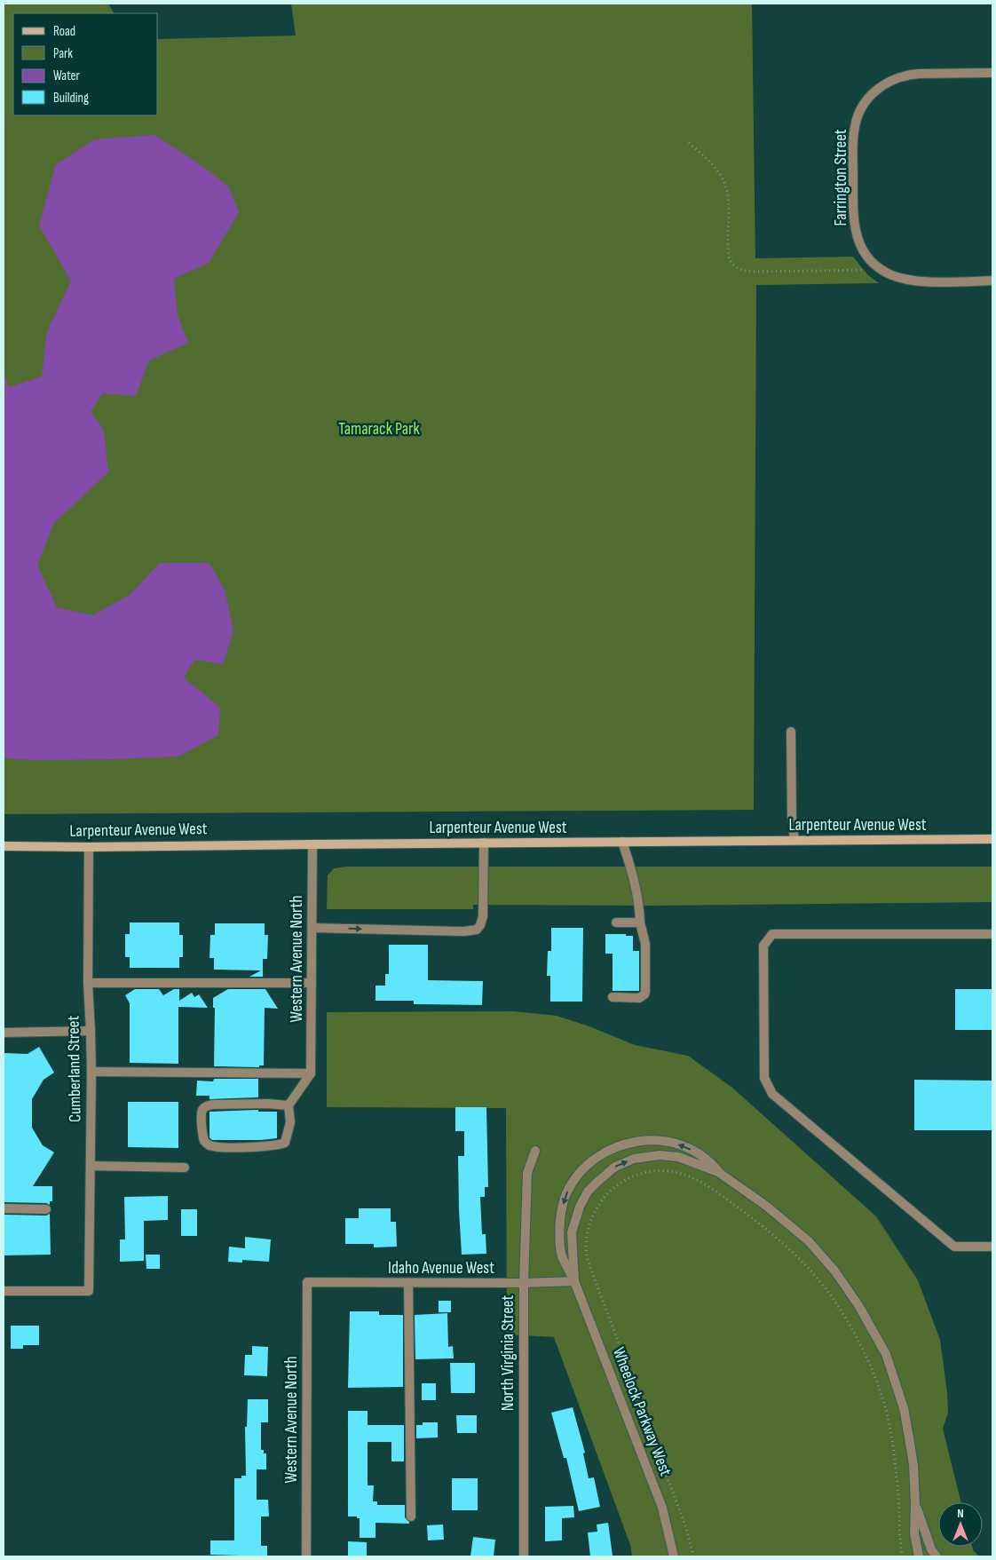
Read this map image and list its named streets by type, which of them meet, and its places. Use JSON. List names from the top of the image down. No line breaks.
{"streets":{"main road":["Larpenteur Avenue West"],"street":["Farrington Street","Western Avenue North","Cumberland Street","Idaho Avenue West","North Virginia Street","Wheelock Parkway West"]},"crossings":[["Larpenteur Avenue West","Western Avenue North"],["Larpenteur Avenue West","Cumberland Street"],["Western Avenue North","Idaho Avenue West"],["Idaho Avenue West","North Virginia Street"],["Idaho Avenue West","Wheelock Parkway West"]],"parks":["Tamarack Park"],"legend":["Road","Park","Water","Building"],"north":"top"}
